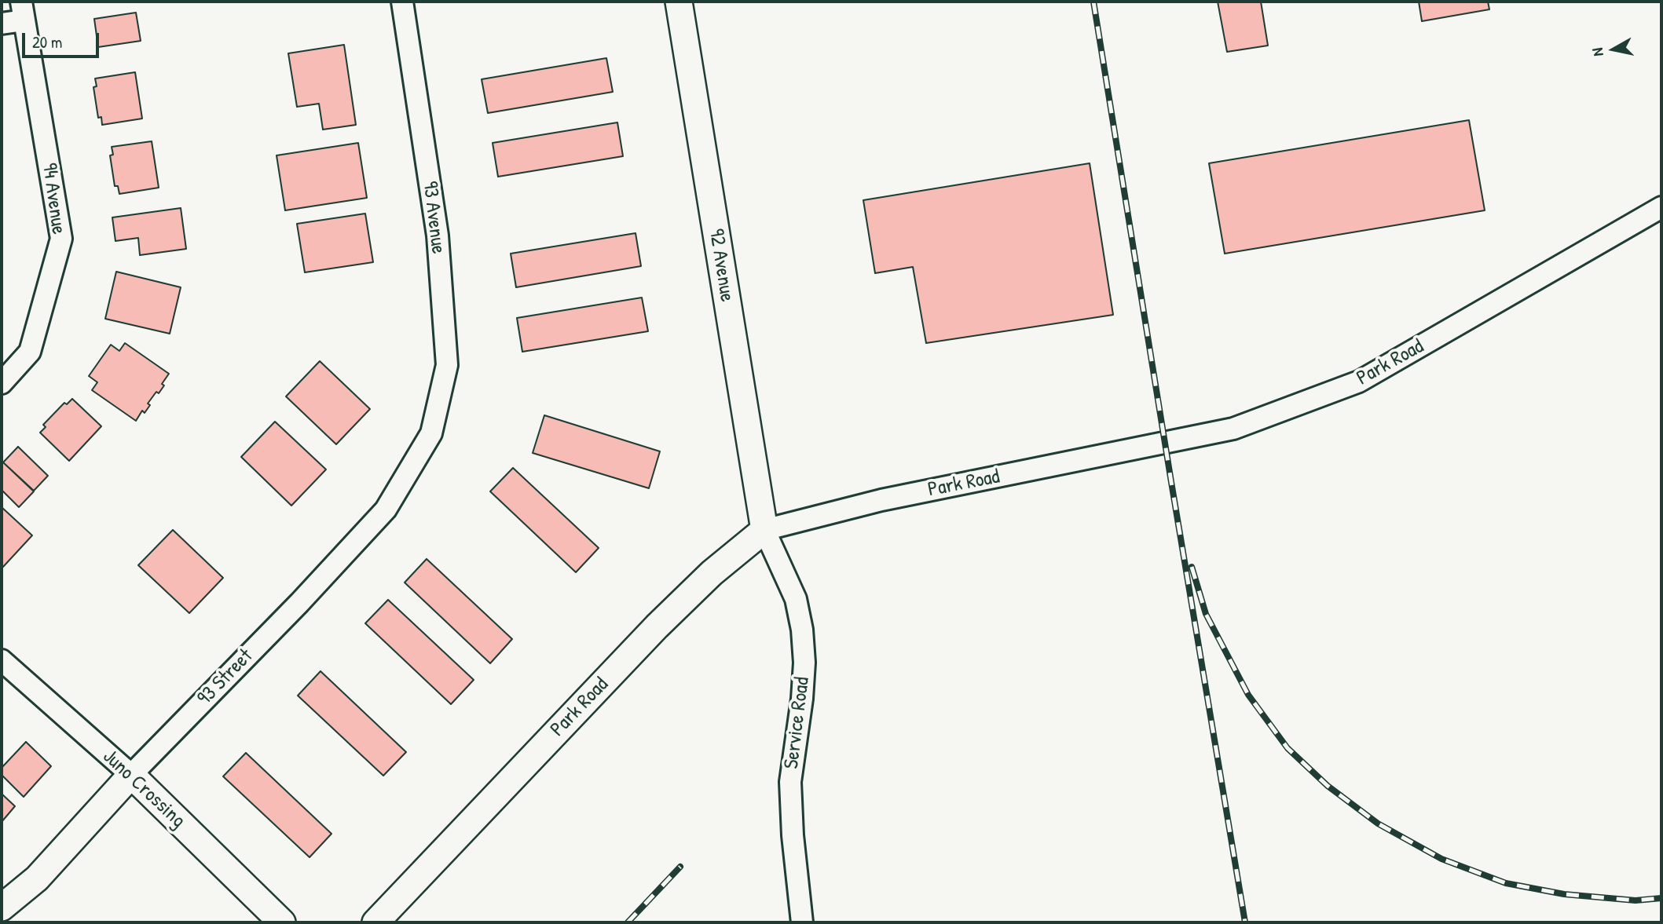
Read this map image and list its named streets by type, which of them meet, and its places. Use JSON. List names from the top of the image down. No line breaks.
{"streets":{"street":["94 Avenue","93 Avenue","92 Avenue","Park Road","93 Street","Service Road","Juno Crossing"]},"crossings":[["93 Avenue","93 Street"],["92 Avenue","Park Road"],["92 Avenue","Service Road"],["Park Road","Service Road"],["93 Street","Juno Crossing"]],"scale_bar":"20 m","north":"left"}
